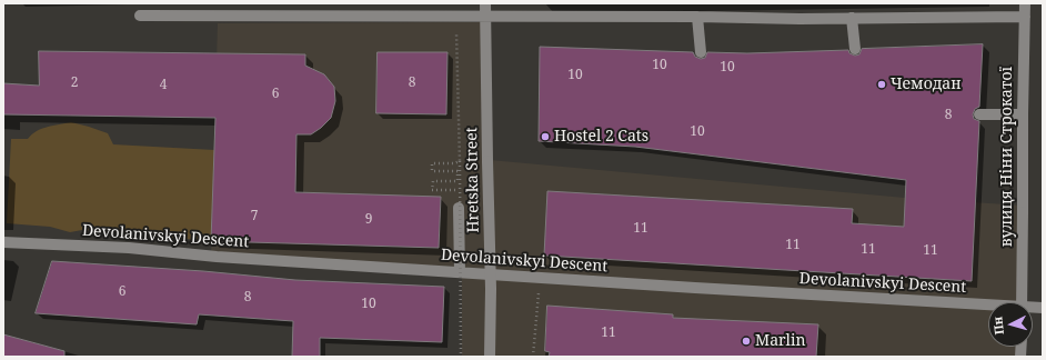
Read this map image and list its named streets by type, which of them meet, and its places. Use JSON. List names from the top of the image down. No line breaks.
{"streets":{"street":["вулиця Ніни Строкатої","Hretska Street","Devolanivskyi Descent"]},"places":["Чемодан","Hostel 2 Cats","Marlin"],"house_numbers":["10","10","10","2","8","4","6","8","10","7","9","11","11","11","11","6","8","10","11"],"north":"left"}
